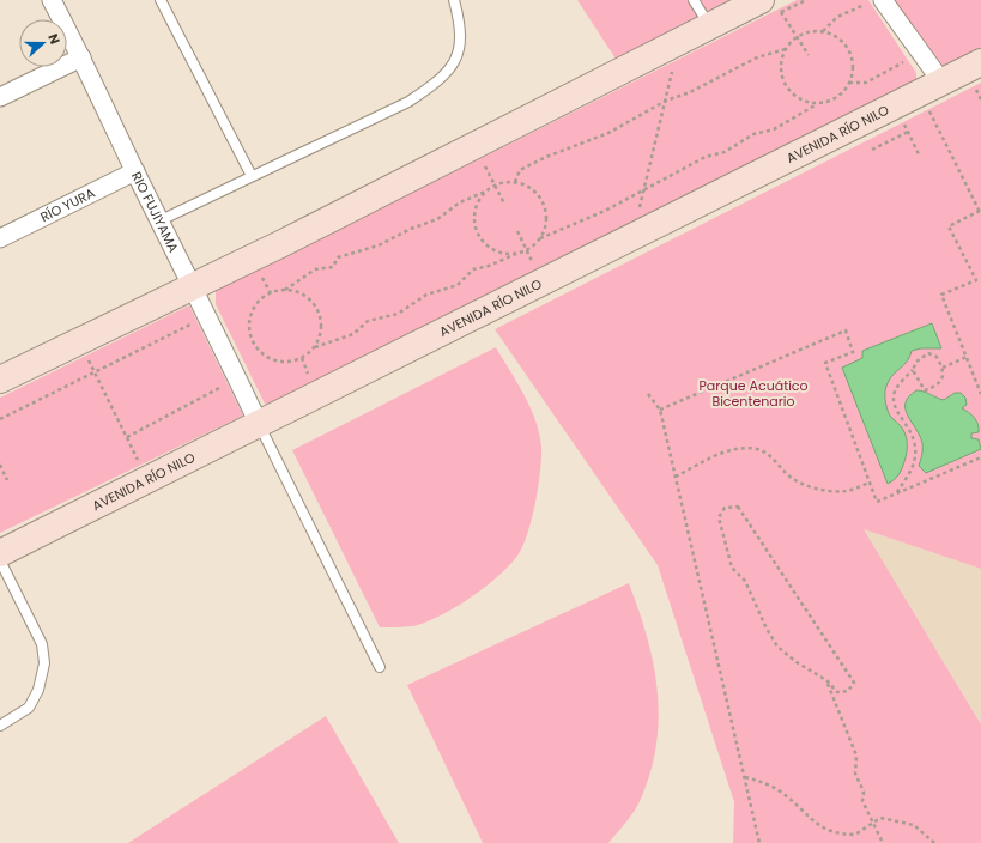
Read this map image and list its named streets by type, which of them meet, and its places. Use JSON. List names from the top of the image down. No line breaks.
{"streets":{"street":["AVENIDA RÍO NILO","RÍO YURA","RIO FUJIYAMA"]},"crossings":[["AVENIDA RÍO NILO","RIO FUJIYAMA"],["RÍO YURA","RIO FUJIYAMA"]],"parks":["Parque Acuático Bicentenario"],"north":"right"}
